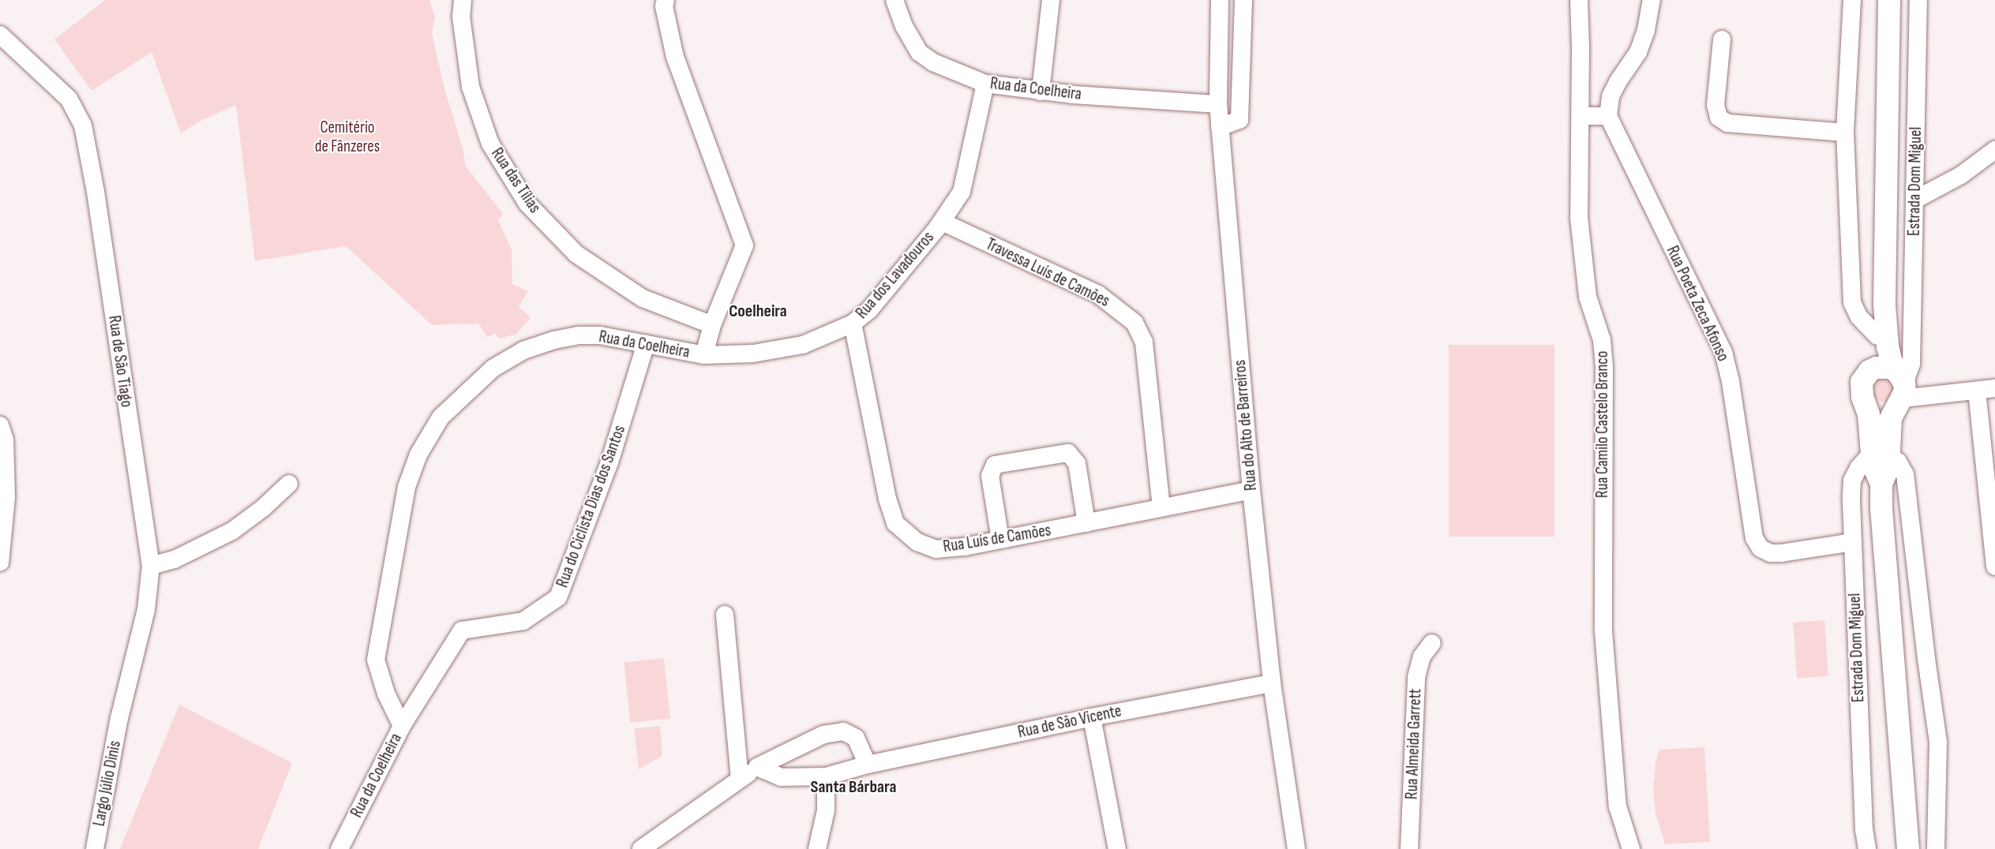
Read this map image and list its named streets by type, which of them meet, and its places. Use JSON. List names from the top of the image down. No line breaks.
{"streets":{"main road":["Estrada Dom Miguel"],"street":["Rua da Coelheira","Rua das Tílias","Travessa Luís de Camões","Rua dos Lavadouros","Rua Poeta Zeca Afonso","Rua de São Tiago","Rua Camilo Castelo Branco","Rua do Alto de Barreiros","Rua do Ciclista Dias dos Santos","Rua Luís de Camões","Rua de São Vicente","Rua Almeida Garrett","Largo Júlio Dinis"]},"crossings":[["Rua da Coelheira","Rua das Tílias"],["Rua da Coelheira","Rua dos Lavadouros"],["Rua da Coelheira","Rua do Alto de Barreiros"],["Rua da Coelheira","Rua do Ciclista Dias dos Santos"],["Estrada Dom Miguel","Rua Poeta Zeca Afonso"],["Travessa Luís de Camões","Rua dos Lavadouros"],["Travessa Luís de Camões","Rua Luís de Camões"],["Rua dos Lavadouros","Rua Luís de Camões"],["Rua de São Tiago","Largo Júlio Dinis"],["Rua do Alto de Barreiros","Rua Luís de Camões"],["Rua do Alto de Barreiros","Rua de São Vicente"]],"districts":["Coelheira","Santa Bárbara"],"parks":["Cemitério de Fânzeres"]}
